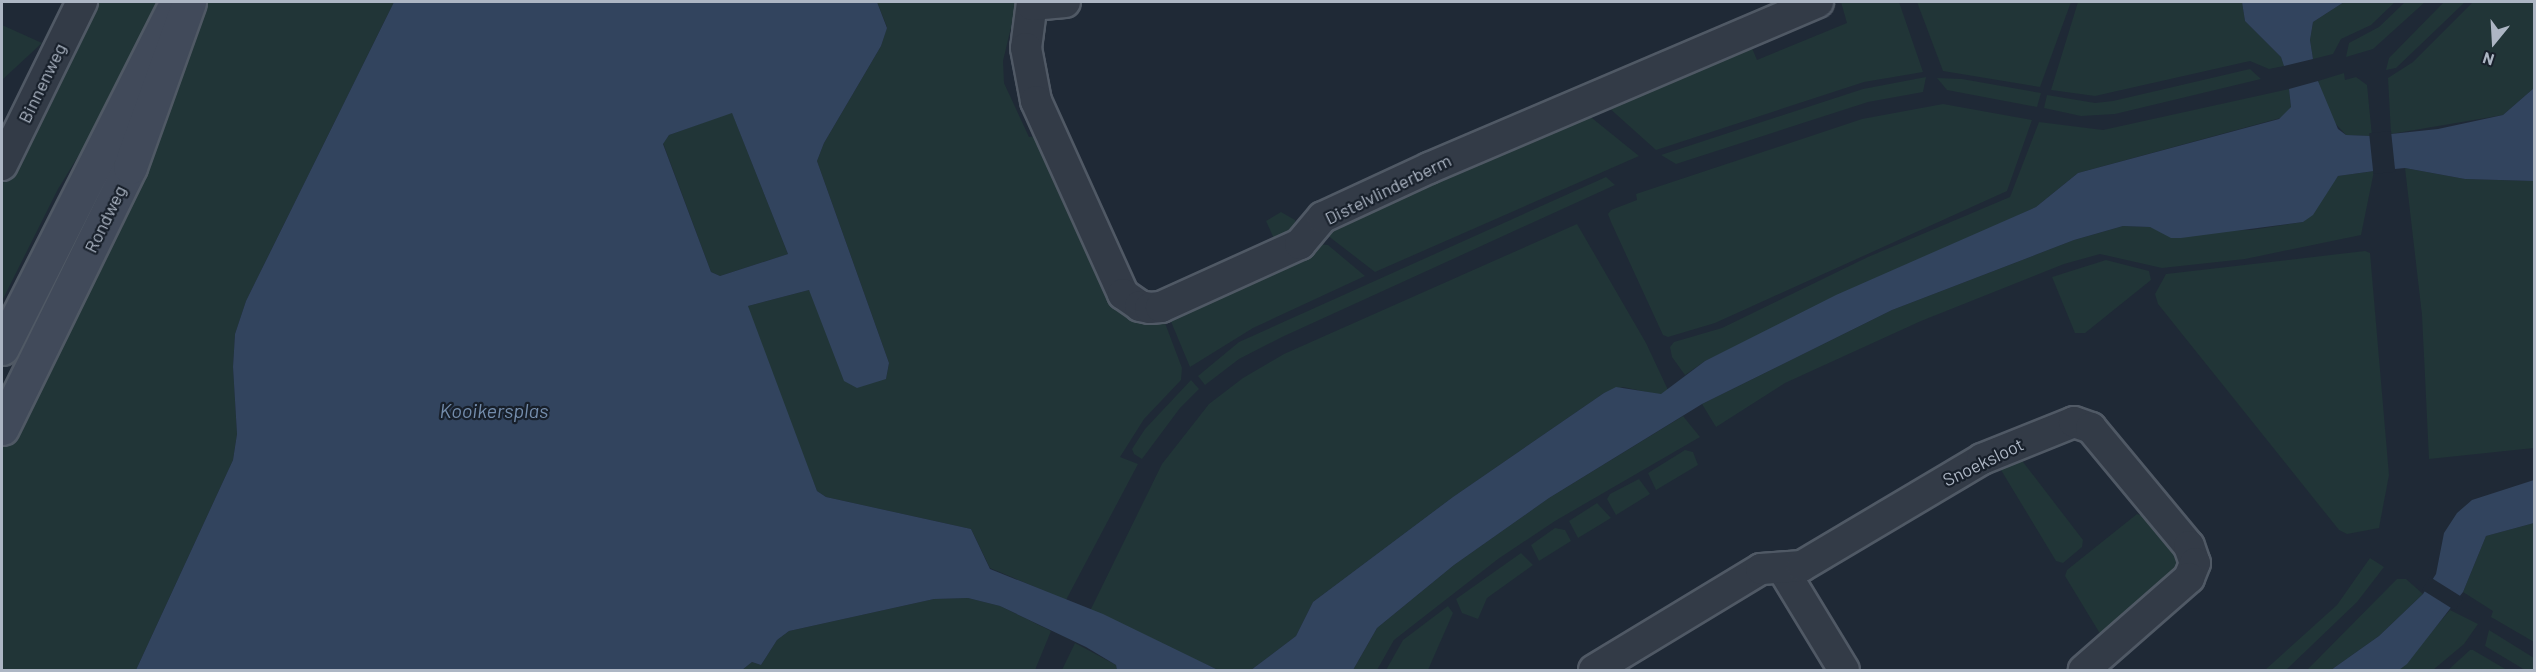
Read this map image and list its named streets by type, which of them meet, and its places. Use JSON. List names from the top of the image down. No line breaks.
{"streets":{"main road":["Rondweg"],"street":["Binnenweg","Distelvlinderberm","Snoeksloot"]},"water":["Kooikersplas"],"north":"bottom"}
